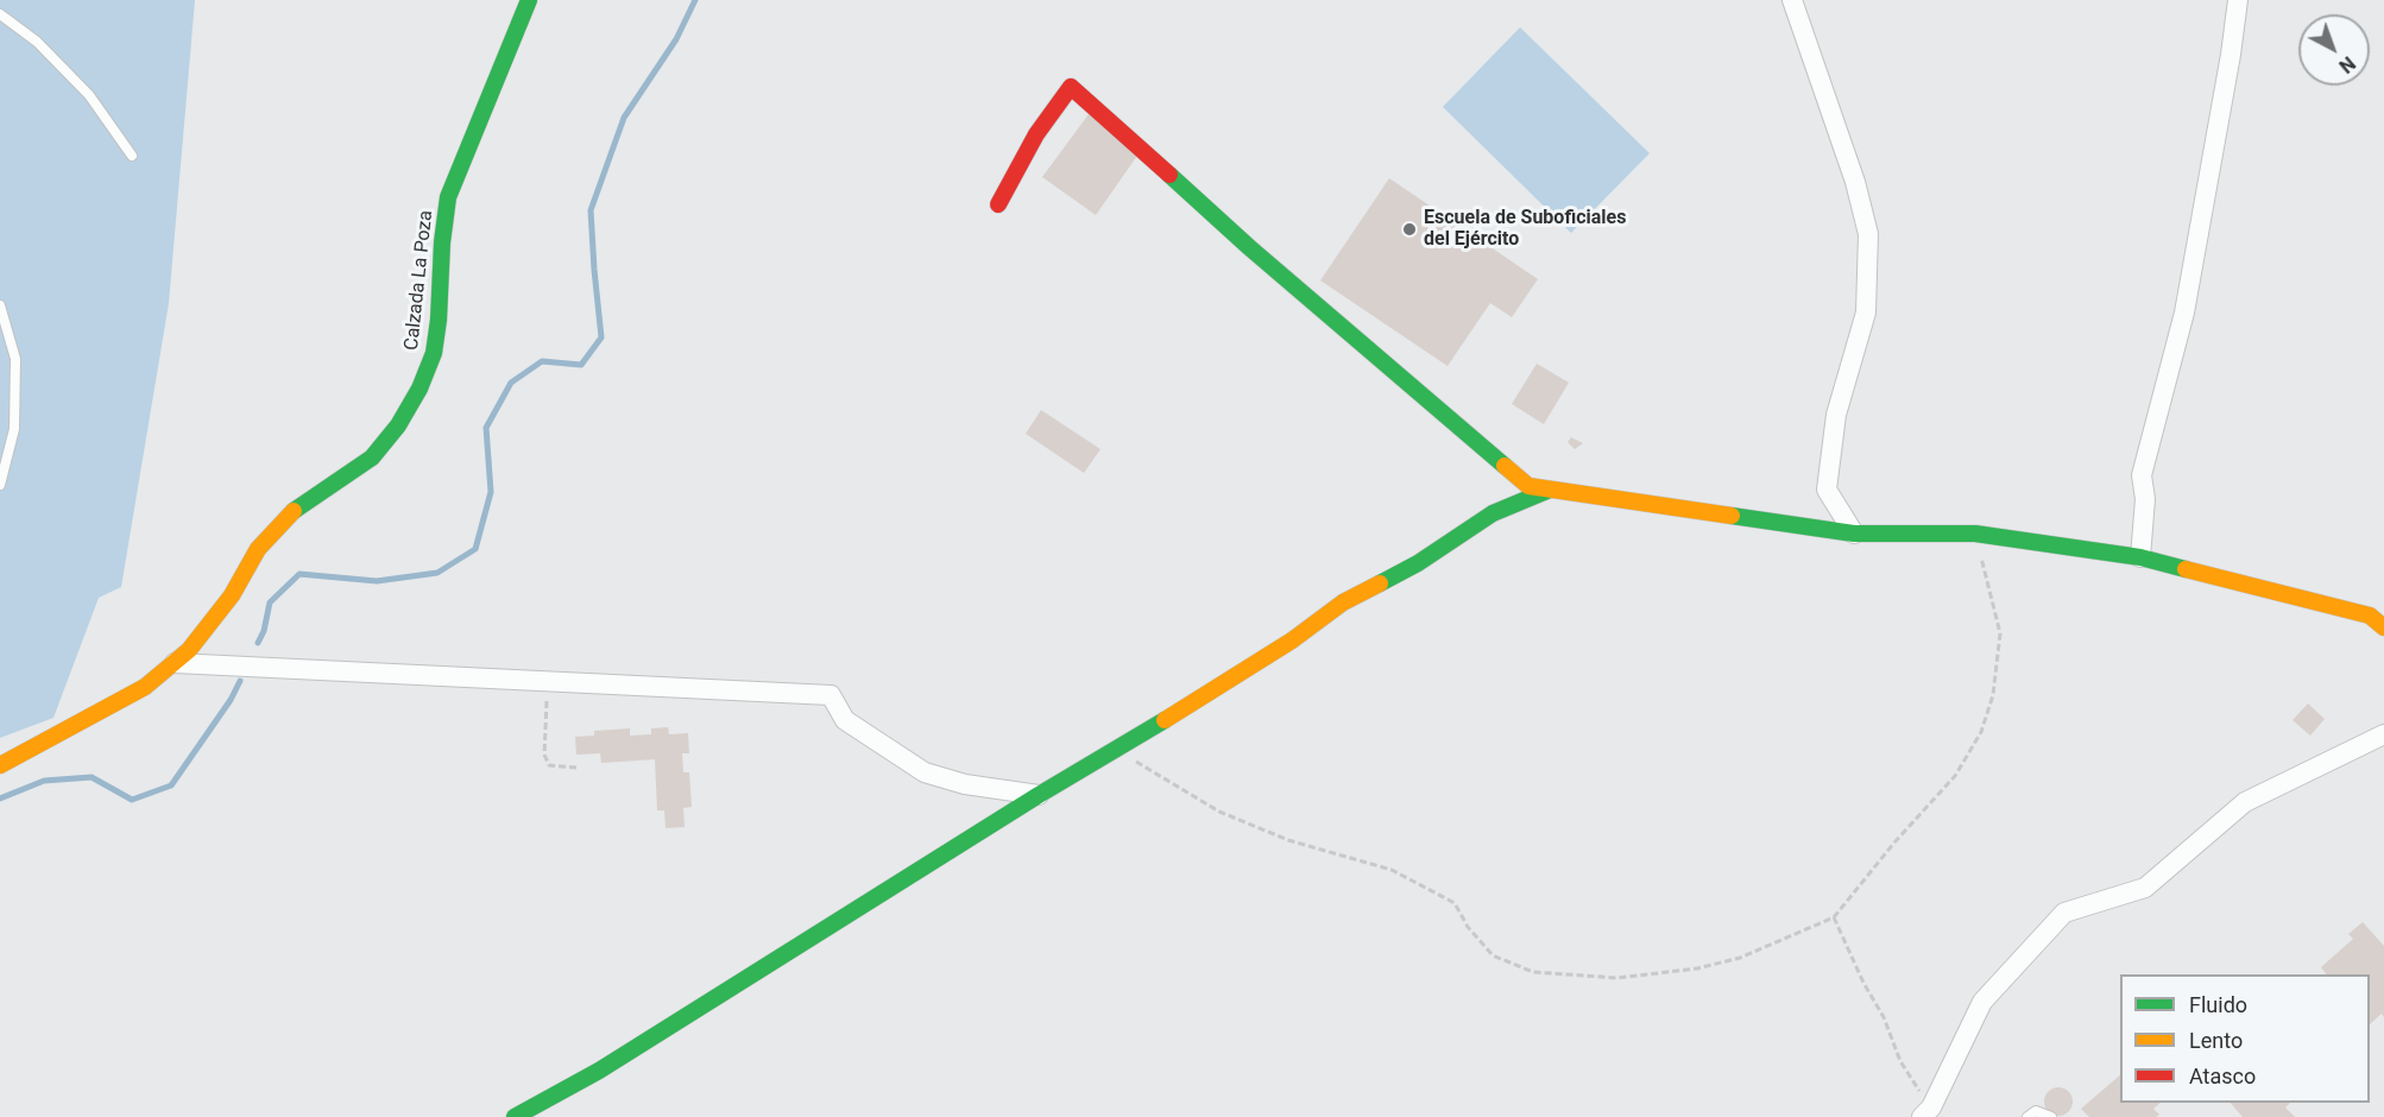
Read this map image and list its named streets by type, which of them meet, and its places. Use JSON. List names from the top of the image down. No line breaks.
{"streets":{"street":["Calzada La Poza"]},"places":["Escuela de Suboficiales del Ejército"],"legend":["Fluido","Lento","Atasco"],"north":"bottom right"}
